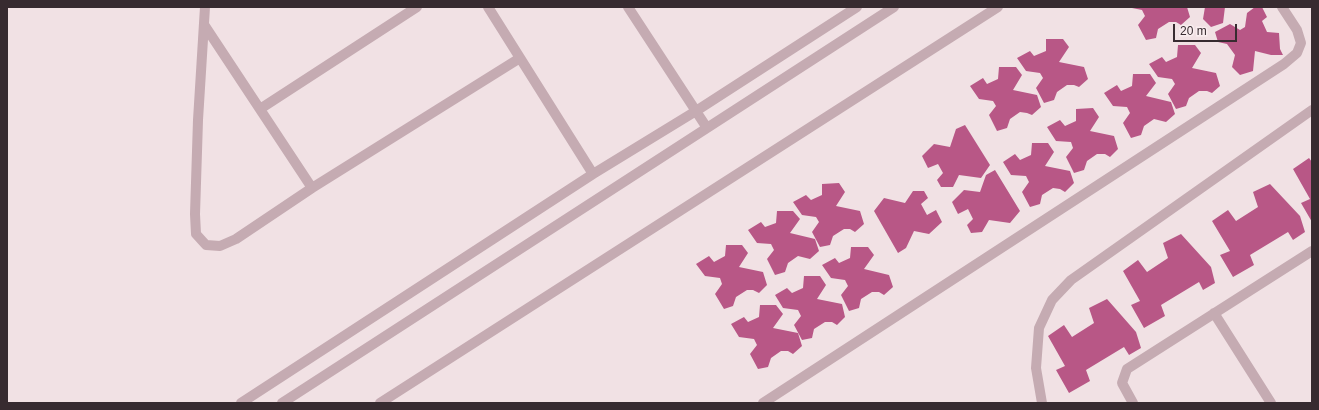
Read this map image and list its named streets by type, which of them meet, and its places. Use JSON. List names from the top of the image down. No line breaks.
{"scale_bar":"20 m"}
